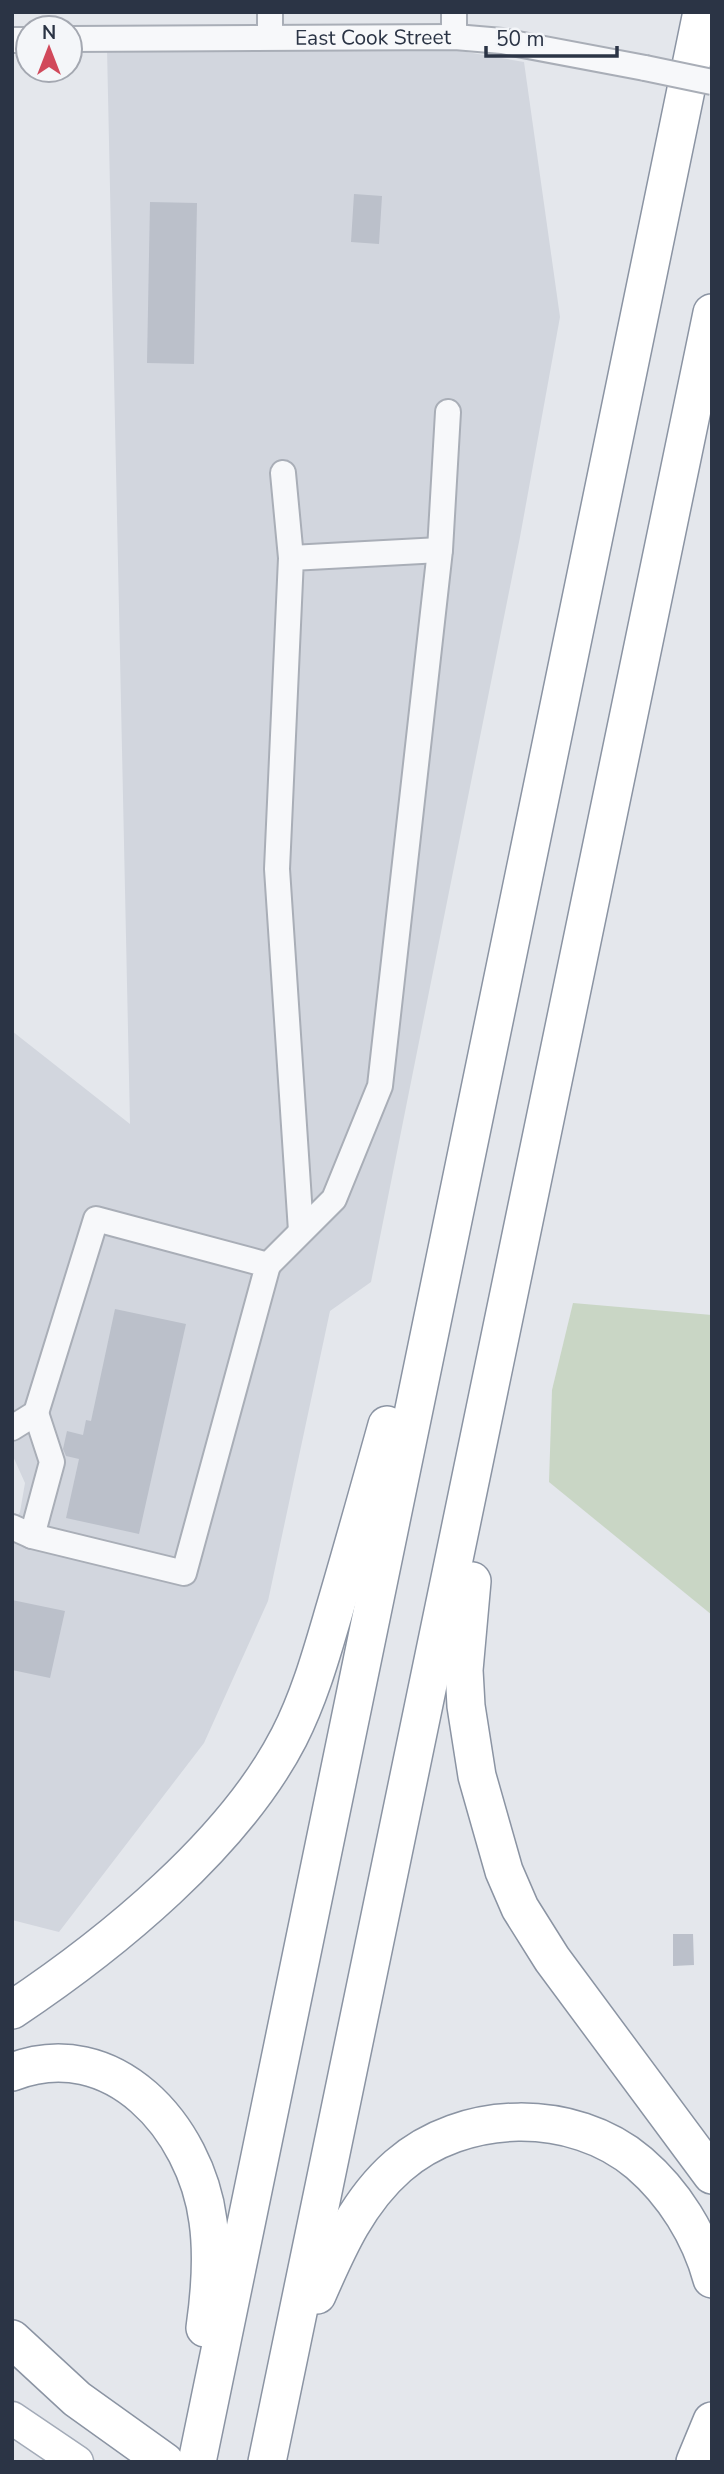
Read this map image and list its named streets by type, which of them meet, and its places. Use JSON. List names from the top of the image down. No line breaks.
{"streets":{"street":["East Cook Street"]},"scale_bar":"50 m","north":"top"}
